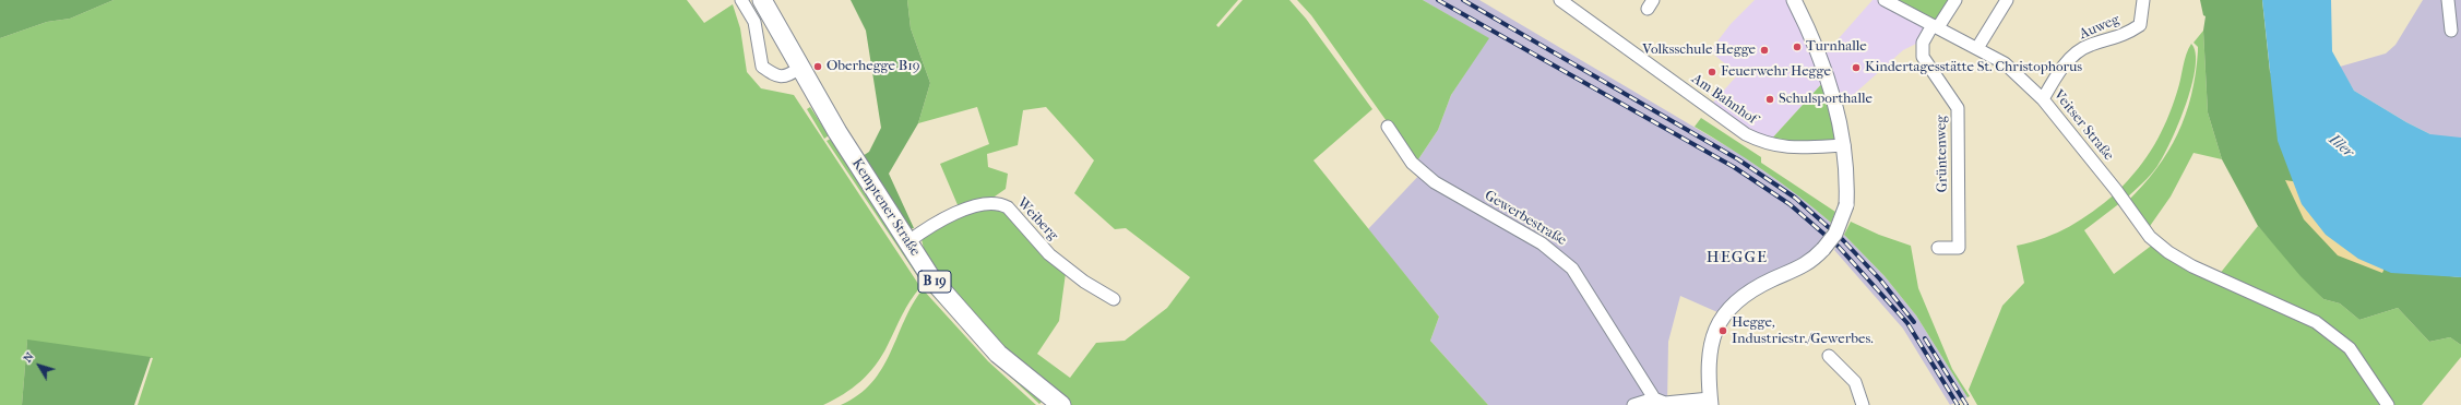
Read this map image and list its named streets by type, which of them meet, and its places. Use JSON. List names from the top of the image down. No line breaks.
{"streets":{"main road":["Kemptener Straße","B 19"],"street":["Auweg","Am Bahnhof","Veitser Straße","Grüntenweg","Gewerbestraße","Weiberg"]},"crossings":[["Auweg","Veitser Straße"],["Veitser Straße","Grüntenweg"],["Kemptener Straße","Weiberg"]],"districts":["HEGGE"],"water":["Iller"],"places":["Turnhalle","Volksschule Hegge","Oberhegge B19","Kindertagesstätte St. Christophorus","Feuerwehr Hegge","Schulsporthalle","Hegge, Industriestr./Gewerbes."],"north":"top left"}
